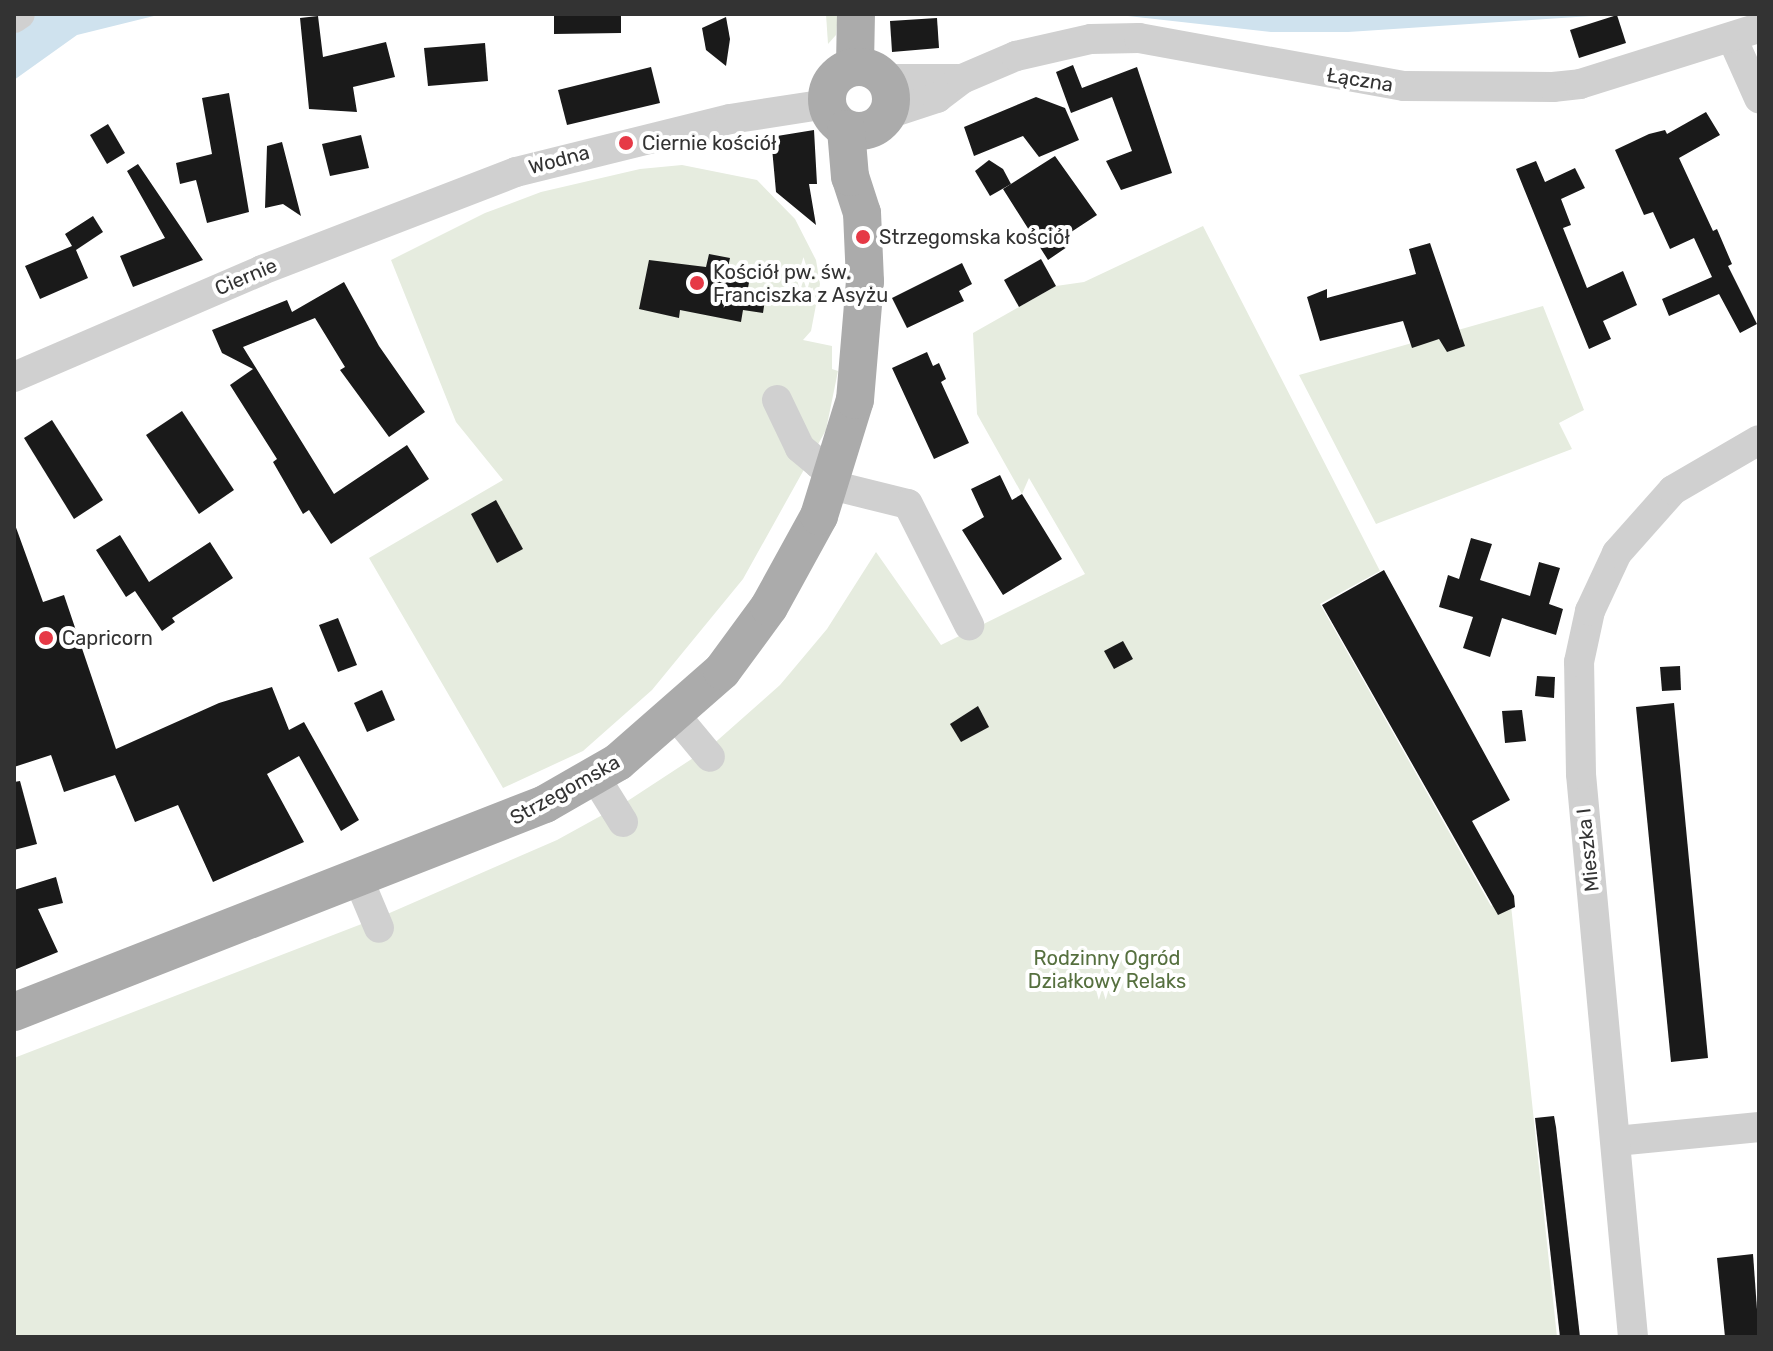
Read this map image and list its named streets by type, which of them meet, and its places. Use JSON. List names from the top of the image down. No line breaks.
{"streets":{"main road":["Strzegomska"],"street":["Łączna","Wodna","Ciernie","Mieszka I"]},"crossings":[["Łączna","Wodna"],["Łączna","Strzegomska"],["Wodna","Ciernie"],["Wodna","Strzegomska"]],"parks":["Rodzinny Ogród Działkowy Relaks"],"places":["Ciernie kościół","Strzegomska kościół","Kościół pw. św. Franciszka z Asyżu","Capricorn"]}
